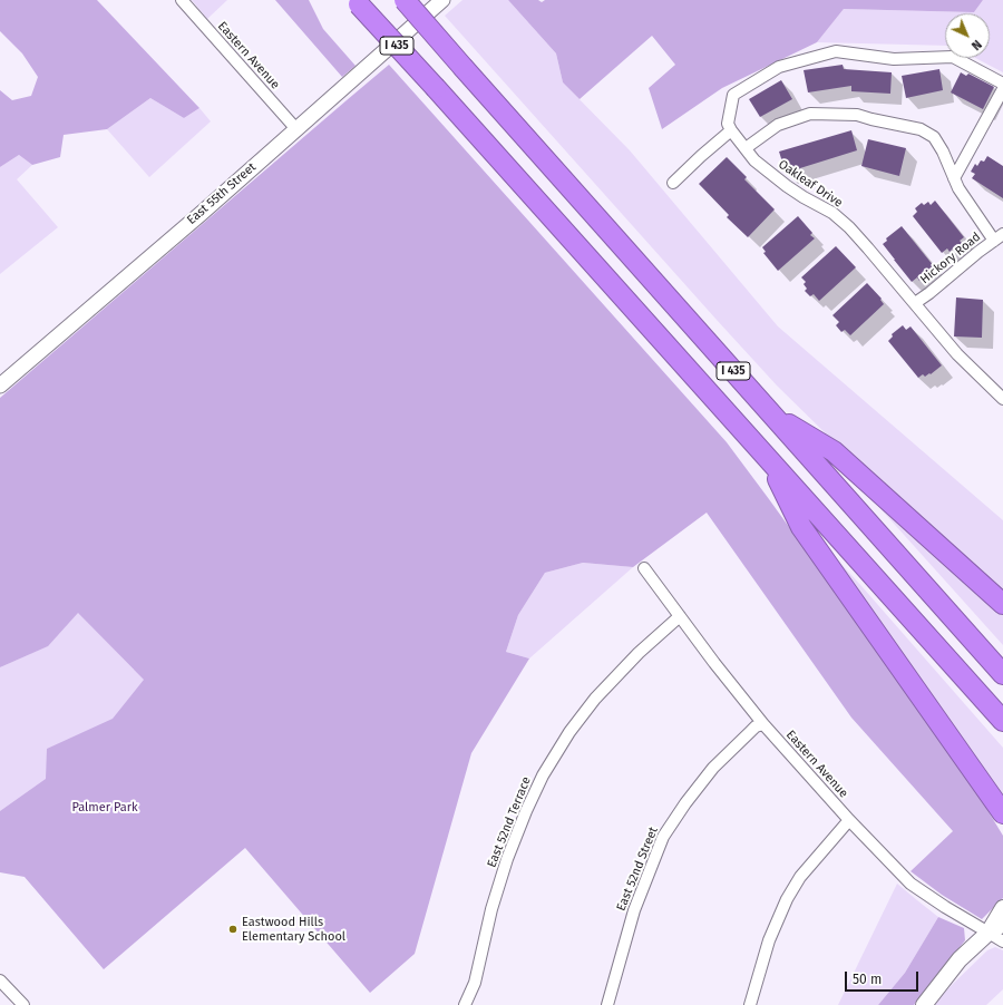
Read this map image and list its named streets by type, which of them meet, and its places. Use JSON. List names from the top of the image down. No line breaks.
{"streets":{"highway":["I 435"],"street":["Eastern Avenue","Oakleaf Drive","East 55th Street","Hickory Road","East 52nd Terrace","East 52nd Street"]},"crossings":[["Eastern Avenue","East 55th Street"],["Eastern Avenue","East 52nd Terrace"],["Eastern Avenue","East 52nd Street"],["Oakleaf Drive","Hickory Road"]],"parks":["Palmer Park"],"places":["Eastwood Hills Elementary School"],"scale_bar":"50 m","north":"bottom right"}
